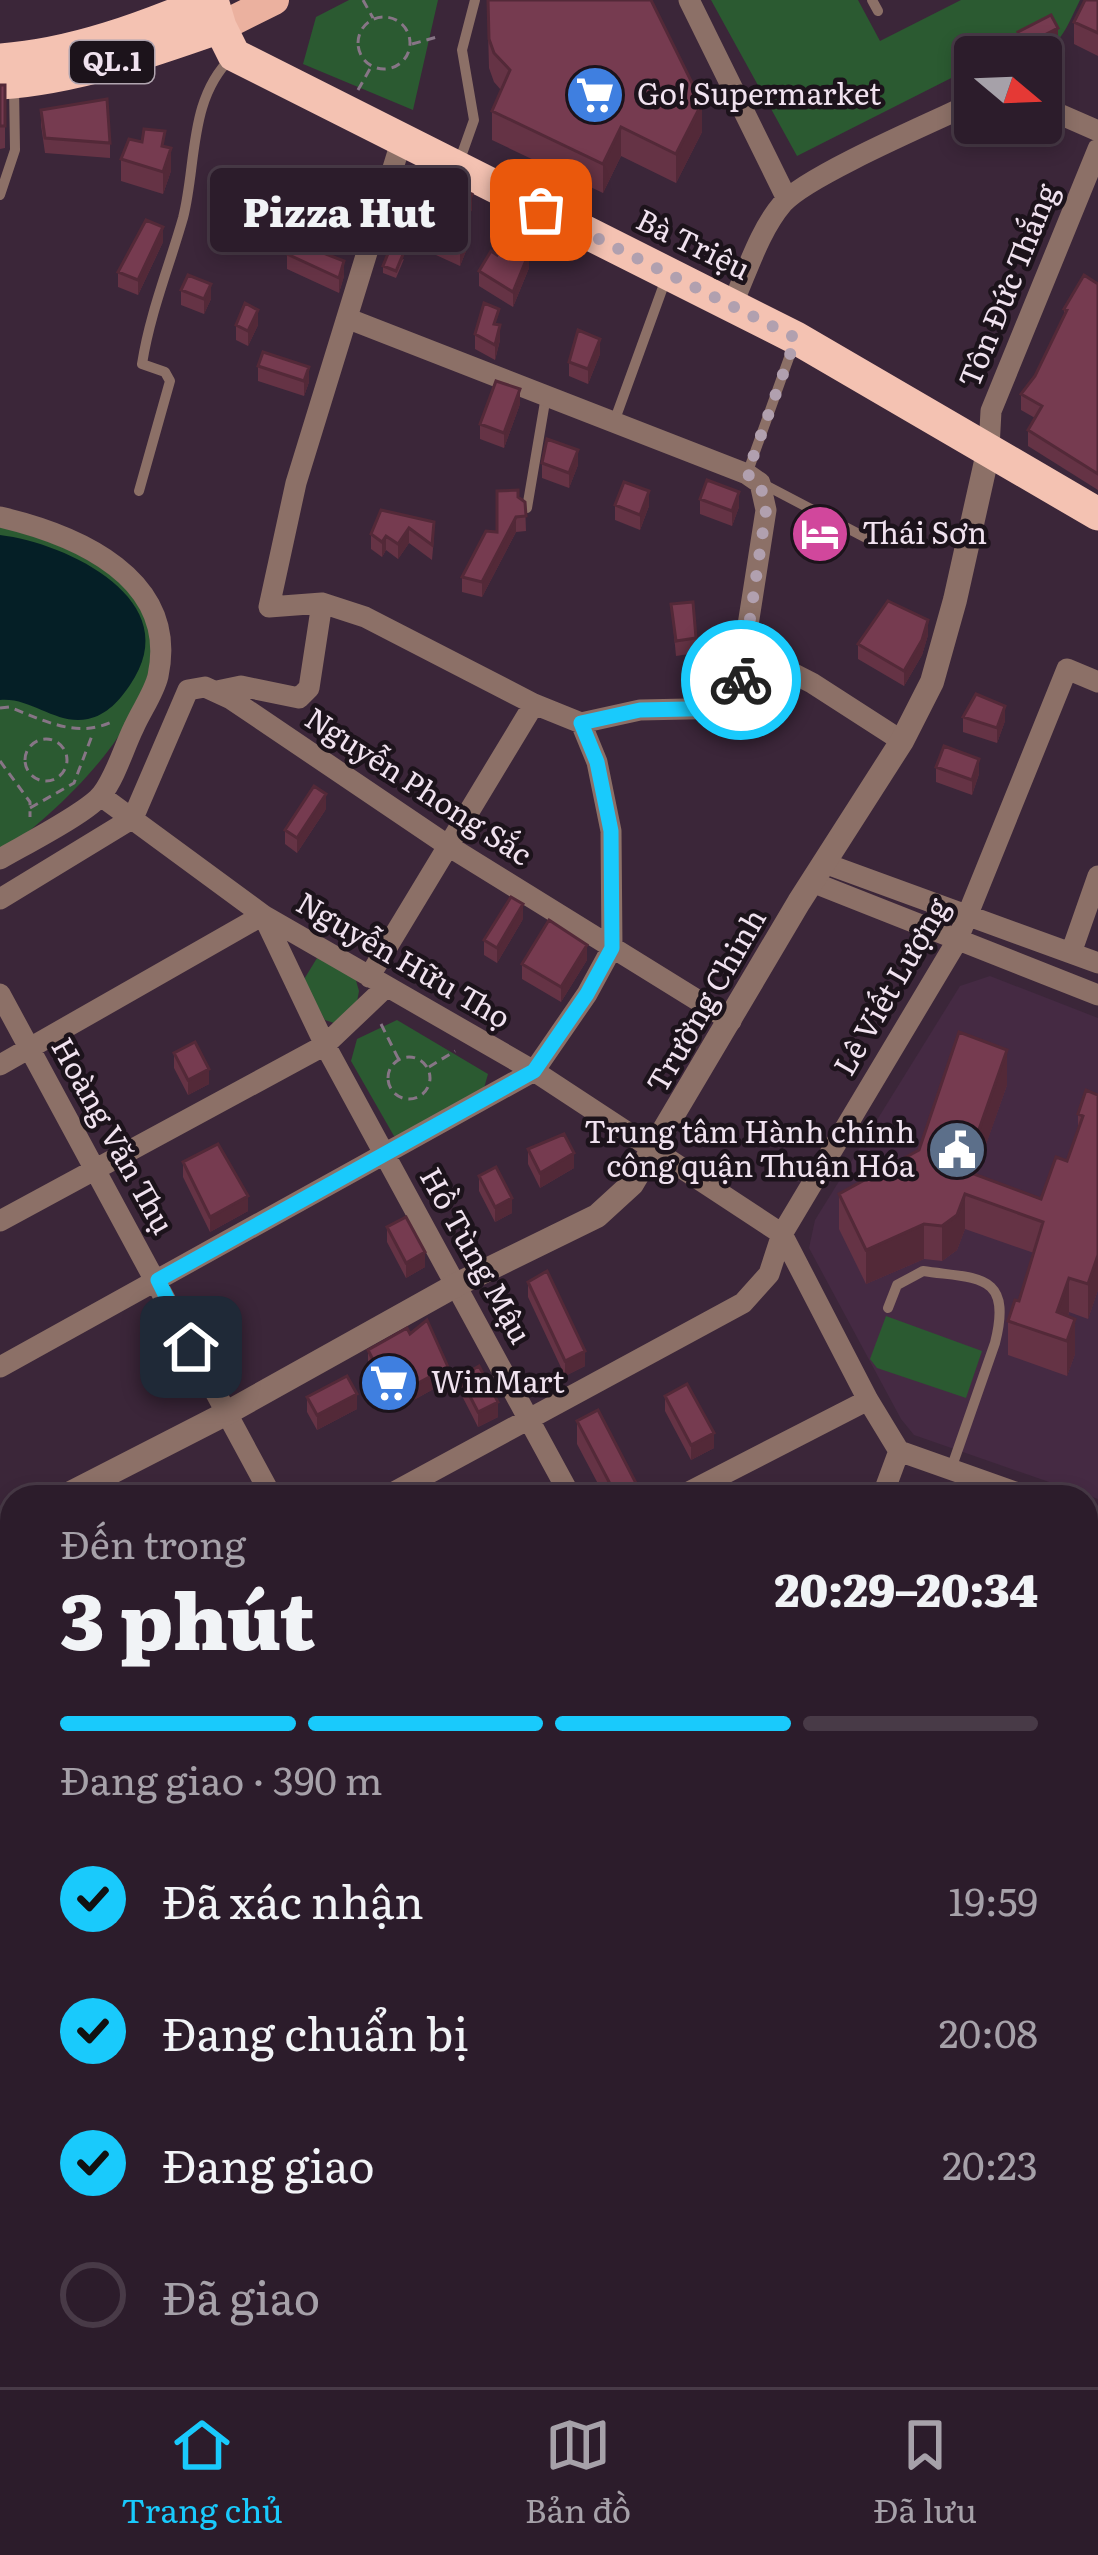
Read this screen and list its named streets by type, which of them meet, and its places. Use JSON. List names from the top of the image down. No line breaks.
{"streets":{"highway":["QL.1","Bà Triệu"],"street":["Tôn Đức Thắng","Nguyễn Phong Sắc","Nguyễn Hữu Thọ","Lê Viết Lượng","Trường Chinh","Hoàng Văn Thụ","Hồ Tùng Mậu"]},"crossings":[["QL.1","Bà Triệu"],["Bà Triệu","Tôn Đức Thắng"],["Bà Triệu","Trường Chinh"],["Tôn Đức Thắng","Trường Chinh"],["Nguyễn Phong Sắc","Trường Chinh"],["Nguyễn Hữu Thọ","Lê Viết Lượng"],["Nguyễn Hữu Thọ","Trường Chinh"],["Nguyễn Hữu Thọ","Hồ Tùng Mậu"],["Lê Viết Lượng","Hồ Tùng Mậu"],["Trường Chinh","Hoàng Văn Thụ"],["Trường Chinh","Hồ Tùng Mậu"]],"places":{"supermarket":["Go! Supermarket","WinMart"],"other":["Pizza Hut"],"hotel":["Thái Sơn"],"public building":["Trung tâm Hành chính công quận Thuận Hóa"]},"north":"right","page":{"bubble":"Pizza Hut","heading":["3 phút","Đến trong","20:29–20:34"],"bar":"Đang giao · 390 m","list":[["Đã xác nhận","19:59"],["Đang chuẩn bị","20:08"],["Đang giao","20:23"],"Đã giao"],"tabs":["Trang chủ","Bản đồ","Đã lưu"]}}
